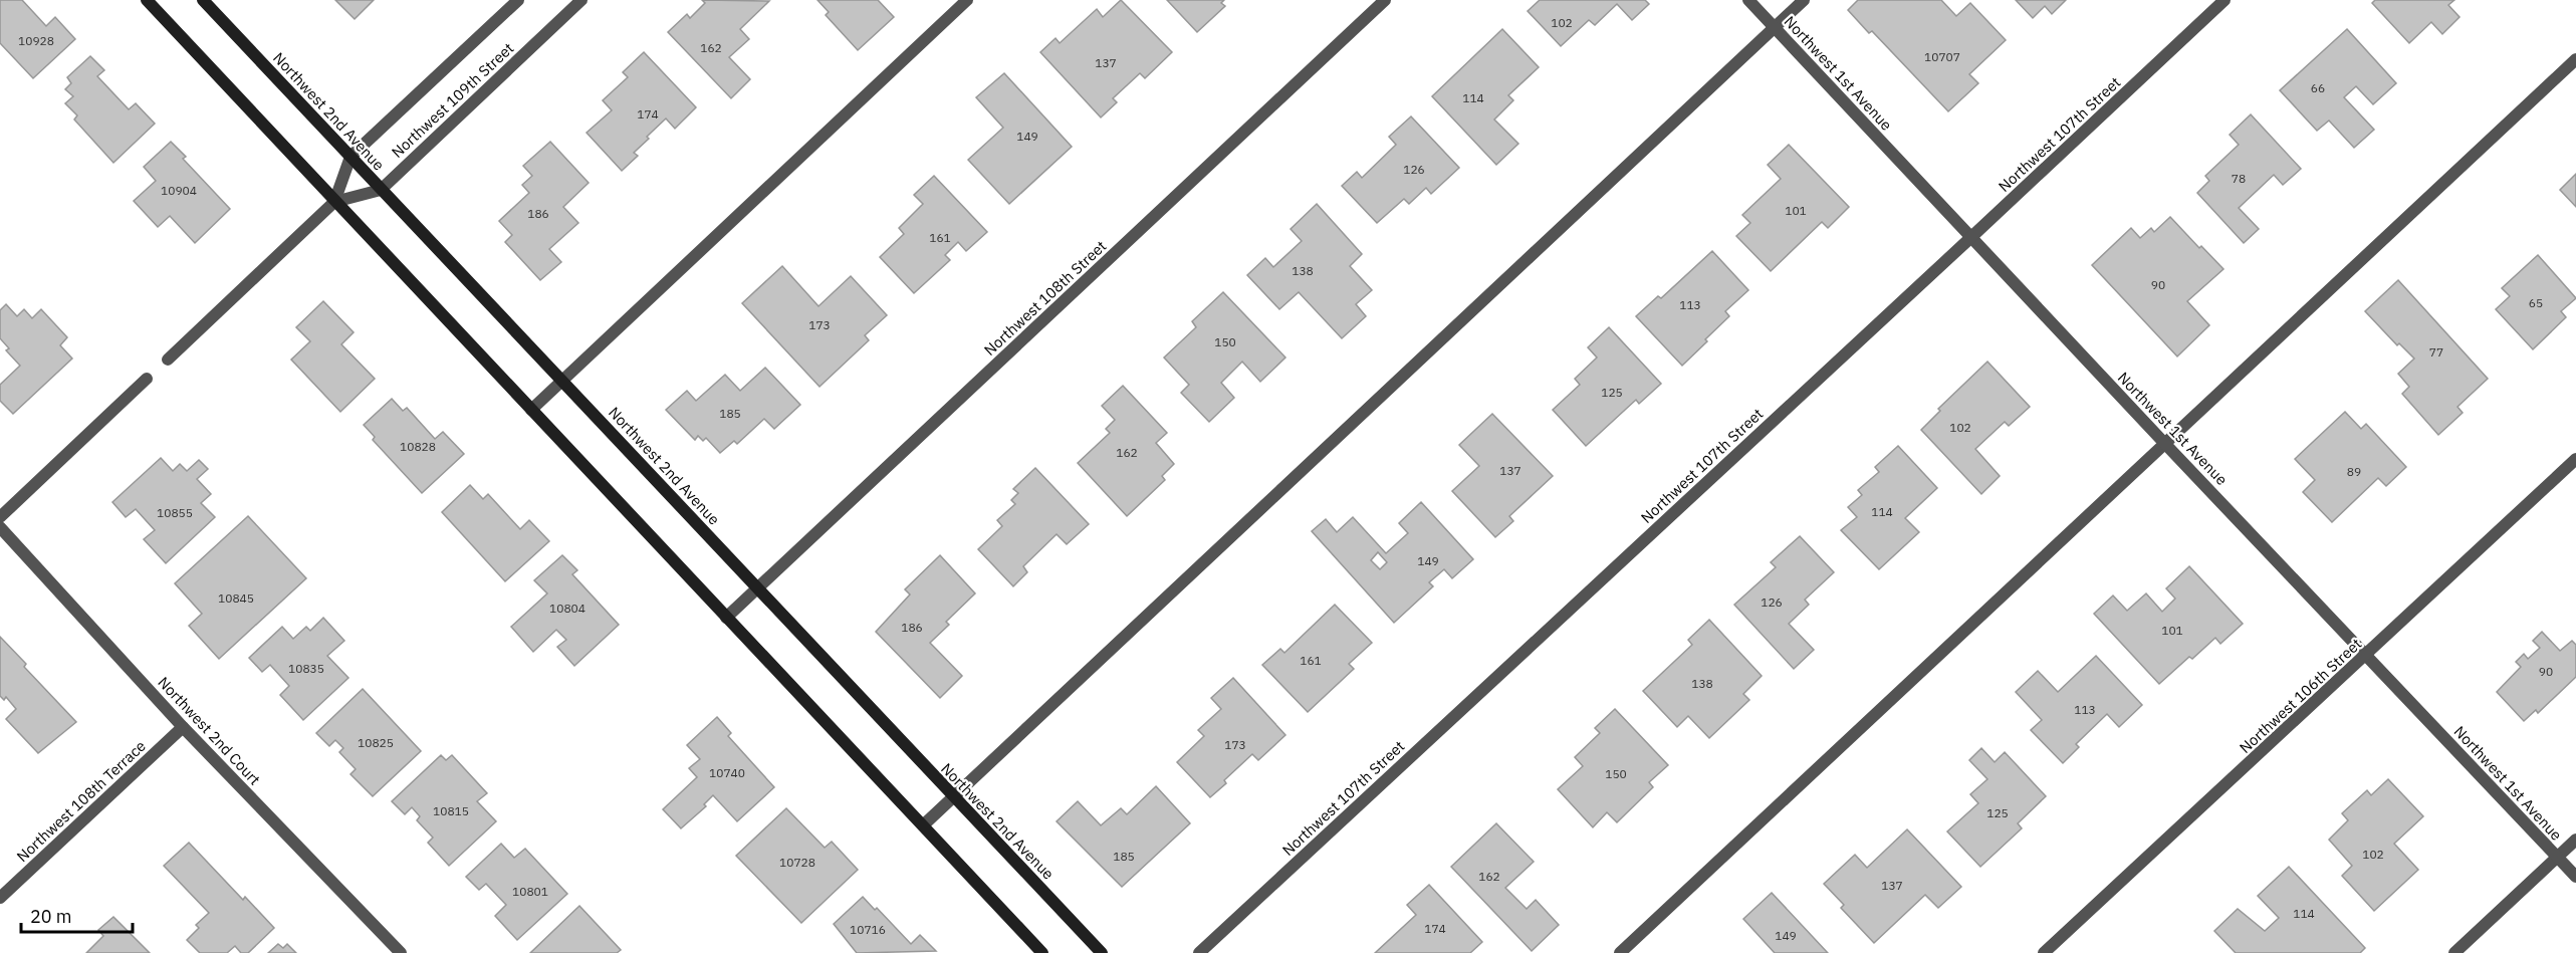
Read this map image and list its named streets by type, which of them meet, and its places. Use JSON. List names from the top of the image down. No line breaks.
{"streets":{"street":["Northwest 1st Avenue","Northwest 109th Street","Northwest 2nd Avenue","Northwest 107th Street","Northwest 108th Street","Northwest 106th Street","Northwest 2nd Court","Northwest 108th Terrace"]},"crossings":[["Northwest 1st Avenue","Northwest 107th Street"],["Northwest 1st Avenue","Northwest 106th Street"],["Northwest 109th Street","Northwest 2nd Avenue"],["Northwest 2nd Avenue","Northwest 108th Street"],["Northwest 2nd Court","Northwest 108th Terrace"]],"house_numbers":["102","10928","162","10707","137","66","114","174","149","126","78","10904","101","186","161","138","90","65","113","173","150","77","125","185","102","10828","162","137","89","114","10855","149","10845","126","10804","186","101","161","10835","90","138","113","10825","173","10740","150","10815","125","102","185","10728","162","137","10801","114","174","10716","149"],"scale_bar":"20 m"}
